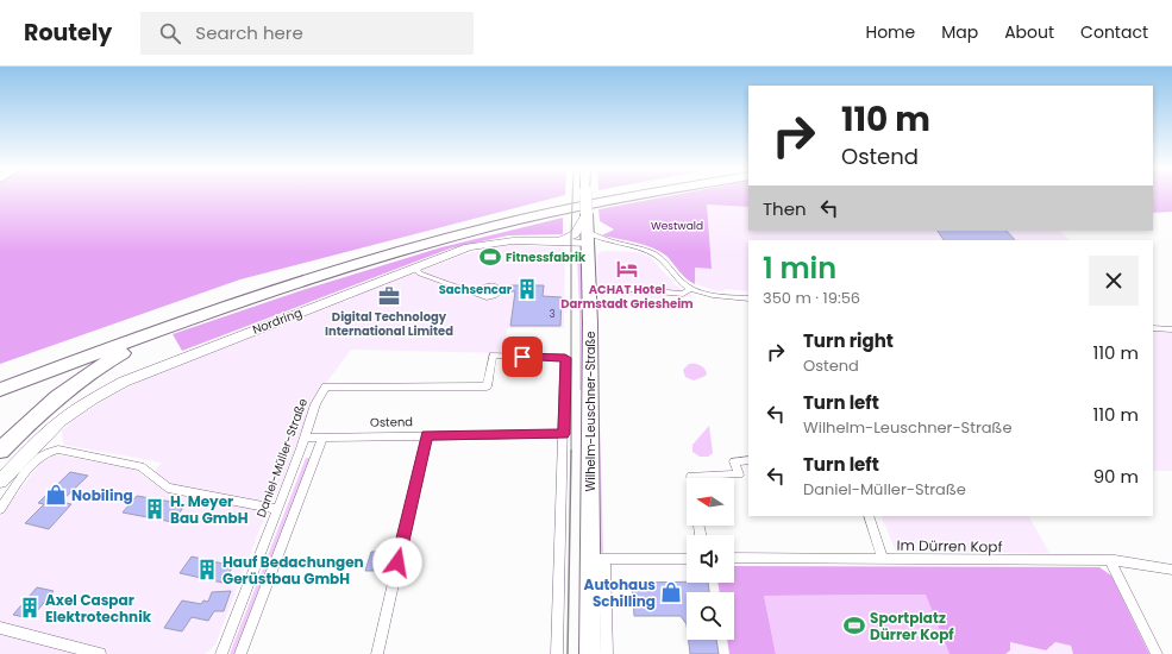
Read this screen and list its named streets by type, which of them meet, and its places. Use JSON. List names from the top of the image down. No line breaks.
{"streets":{"main road":["Nordring","Wilhelm-Leuschner-Straße"],"street":["Ostend","Daniel-Müller-Straße","Im Dürren Kopf"]},"crossings":[["Nordring","Wilhelm-Leuschner-Straße"],["Wilhelm-Leuschner-Straße","Ostend"],["Wilhelm-Leuschner-Straße","Daniel-Müller-Straße"],["Ostend","Daniel-Müller-Straße"]],"parks":["Westwald"],"places":{"sports":["Fitnessfabrik","Sportplatz Dürrer Kopf"],"hotel":["ACHAT Hotel Darmstadt Griesheim"],"building":["Sachsencar","H. Meyer Bau GmbH","Hauf Bedachungen Gerüstbau GmbH","Axel Caspar Elektrotechnik"],"office":["Digital Technology International Limited"],"shop":["Nobiling","Autohaus Schilling"]},"house_numbers":["3"],"north":"left","page":{"header":"Routely","search":"Search here","nav":["Home","Map","About","Contact"],"turn":["110 m","Ostend"],"then":"Then","heading":["1 min","350 m · 19:56"],"list":[{"name":"Turn right","note":"Ostend","value":"110 m"},{"name":"Turn left","note":"Wilhelm-Leuschner-Straße","value":"110 m"},{"name":"Turn left","note":"Daniel-Müller-Straße","value":"90 m"}]}}
